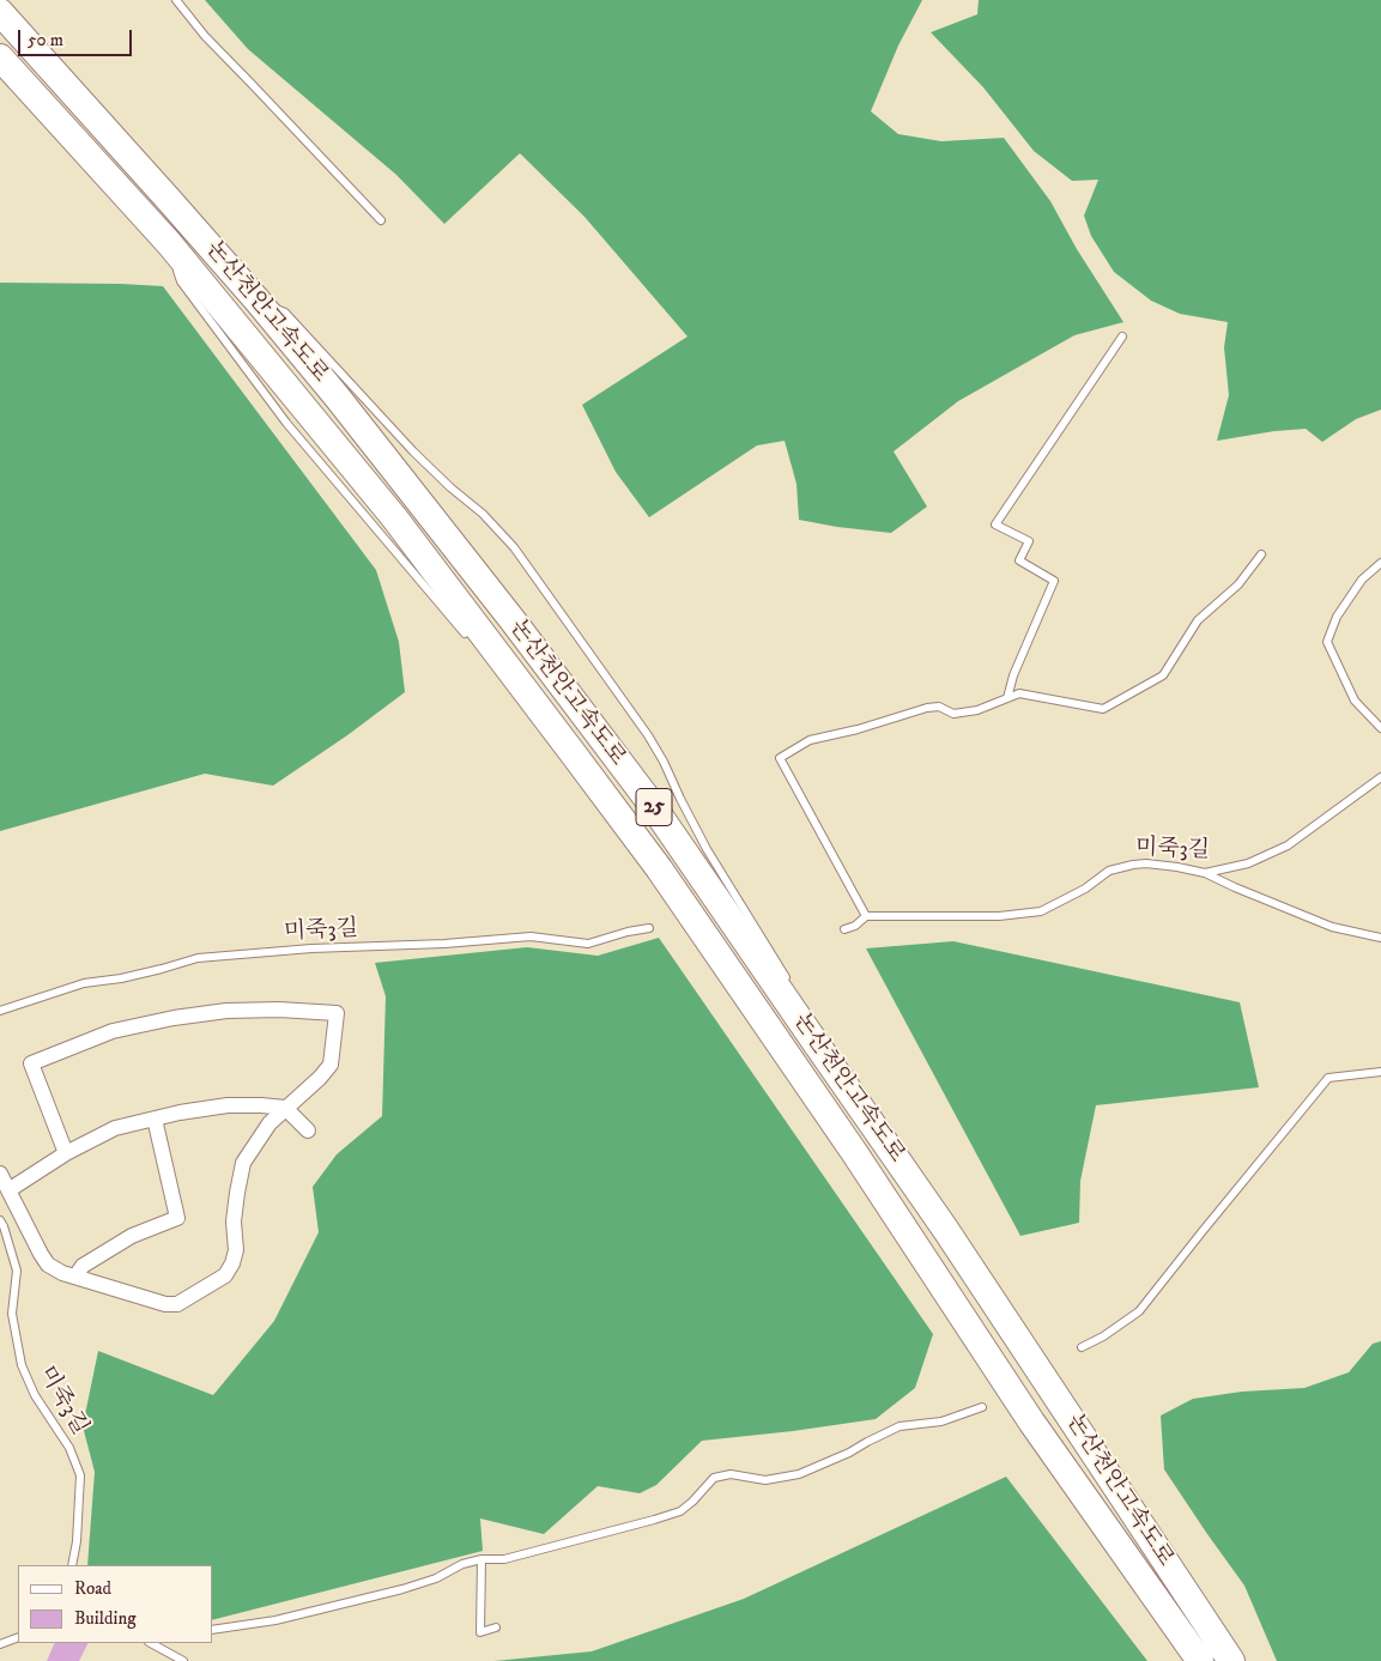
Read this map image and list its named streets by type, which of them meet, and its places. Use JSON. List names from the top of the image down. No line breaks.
{"streets":{"highway":["논산천안고속도로","25"],"lane":["미죽3길"]},"legend":["Road","Building"],"scale_bar":"50 m"}
